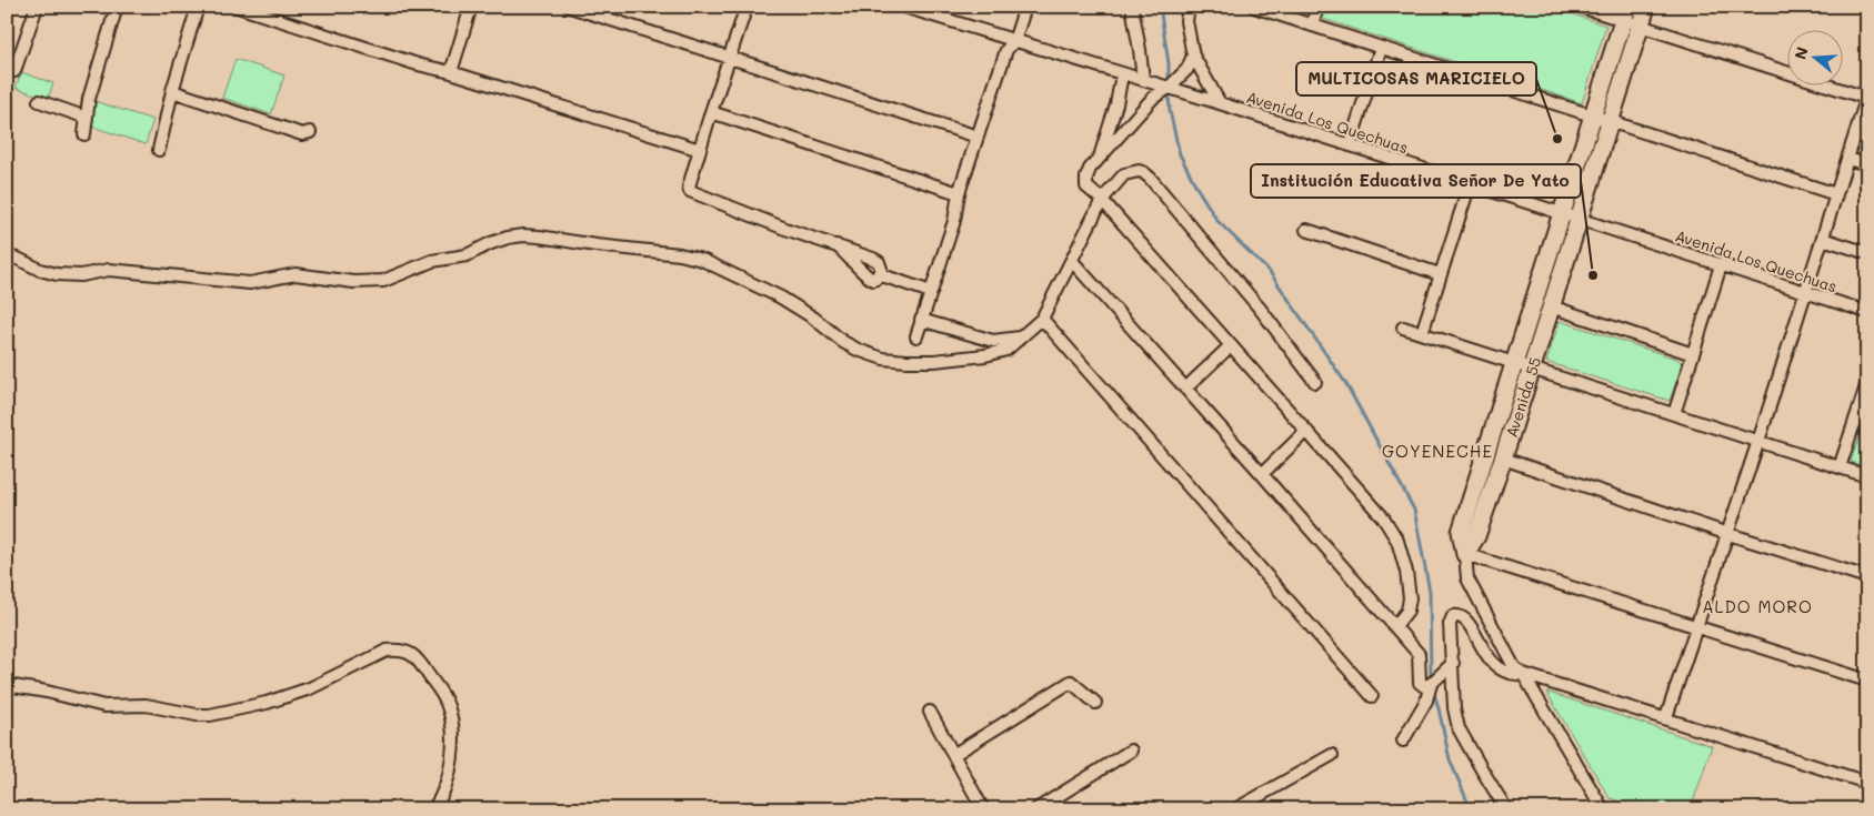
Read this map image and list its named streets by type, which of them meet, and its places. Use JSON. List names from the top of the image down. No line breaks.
{"streets":{"street":["Avenida Los Quechuas","Avenida 55"]},"crossings":[["Avenida Los Quechuas","Avenida 55"]],"districts":["GOYENECHE","ALDO MORO"],"places":["MULTICOSAS MARICIELO","Institución Educativa Señor De Yato"],"north":"left"}
